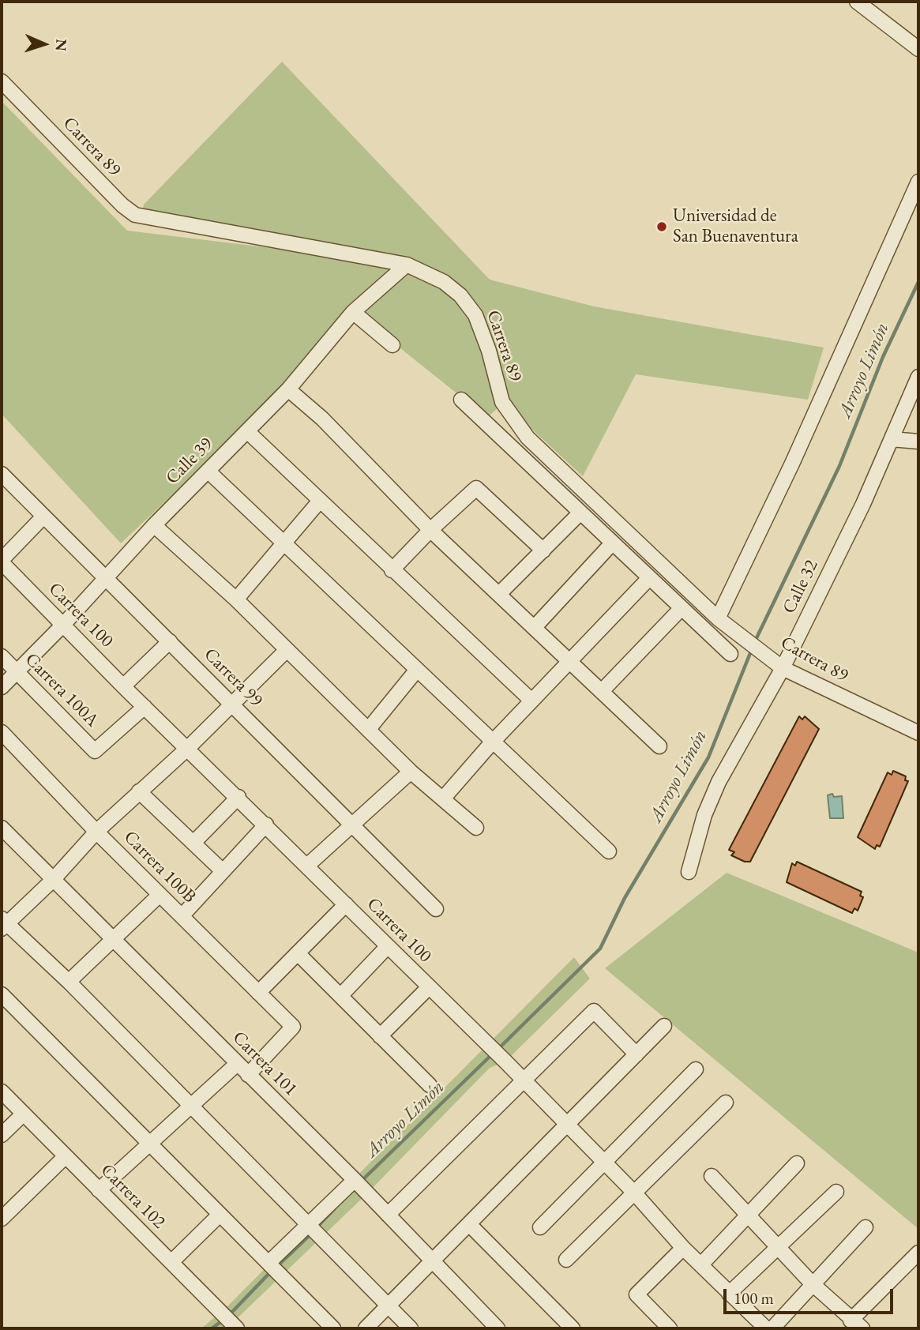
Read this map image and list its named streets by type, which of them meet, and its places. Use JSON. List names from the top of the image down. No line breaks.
{"streets":{"street":["Carrera 89","Calle 39","Calle 32","Carrera 100","Carrera 99","Carrera 100A","Carrera 100B","Carrera 101","Carrera 102"]},"crossings":[["Carrera 89","Calle 39"],["Carrera 89","Calle 32"],["Calle 39","Carrera 100"],["Calle 39","Carrera 99"],["Calle 39","Carrera 100A"],["Carrera 100","Carrera 100A"],["Carrera 100B","Carrera 101"]],"water":["Arroyo Limón"],"places":["Universidad de San Buenaventura"],"scale_bar":"100 m","north":"right"}
